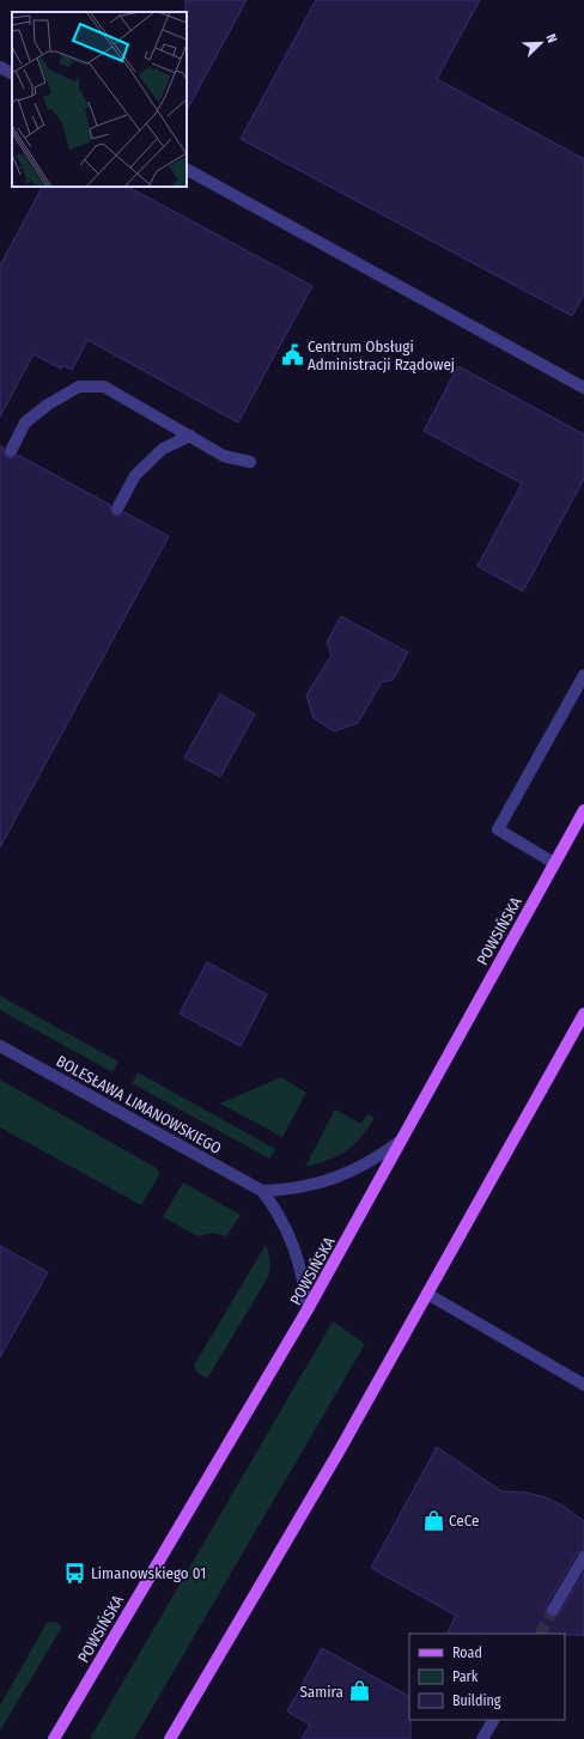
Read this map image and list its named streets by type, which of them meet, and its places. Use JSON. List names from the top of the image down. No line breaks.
{"streets":{"main road":["POWSIŃSKA"],"street":["BOLESŁAWA LIMANOWSKIEGO"]},"crossings":[["POWSIŃSKA","BOLESŁAWA LIMANOWSKIEGO"]],"places":{"public building":["Centrum Obsługi Administracji Rządowej"],"shop":["CeCe","Samira"],"bus stop":["Limanowskiego 01"]},"legend":["Road","Park","Building"],"north":"top right"}
